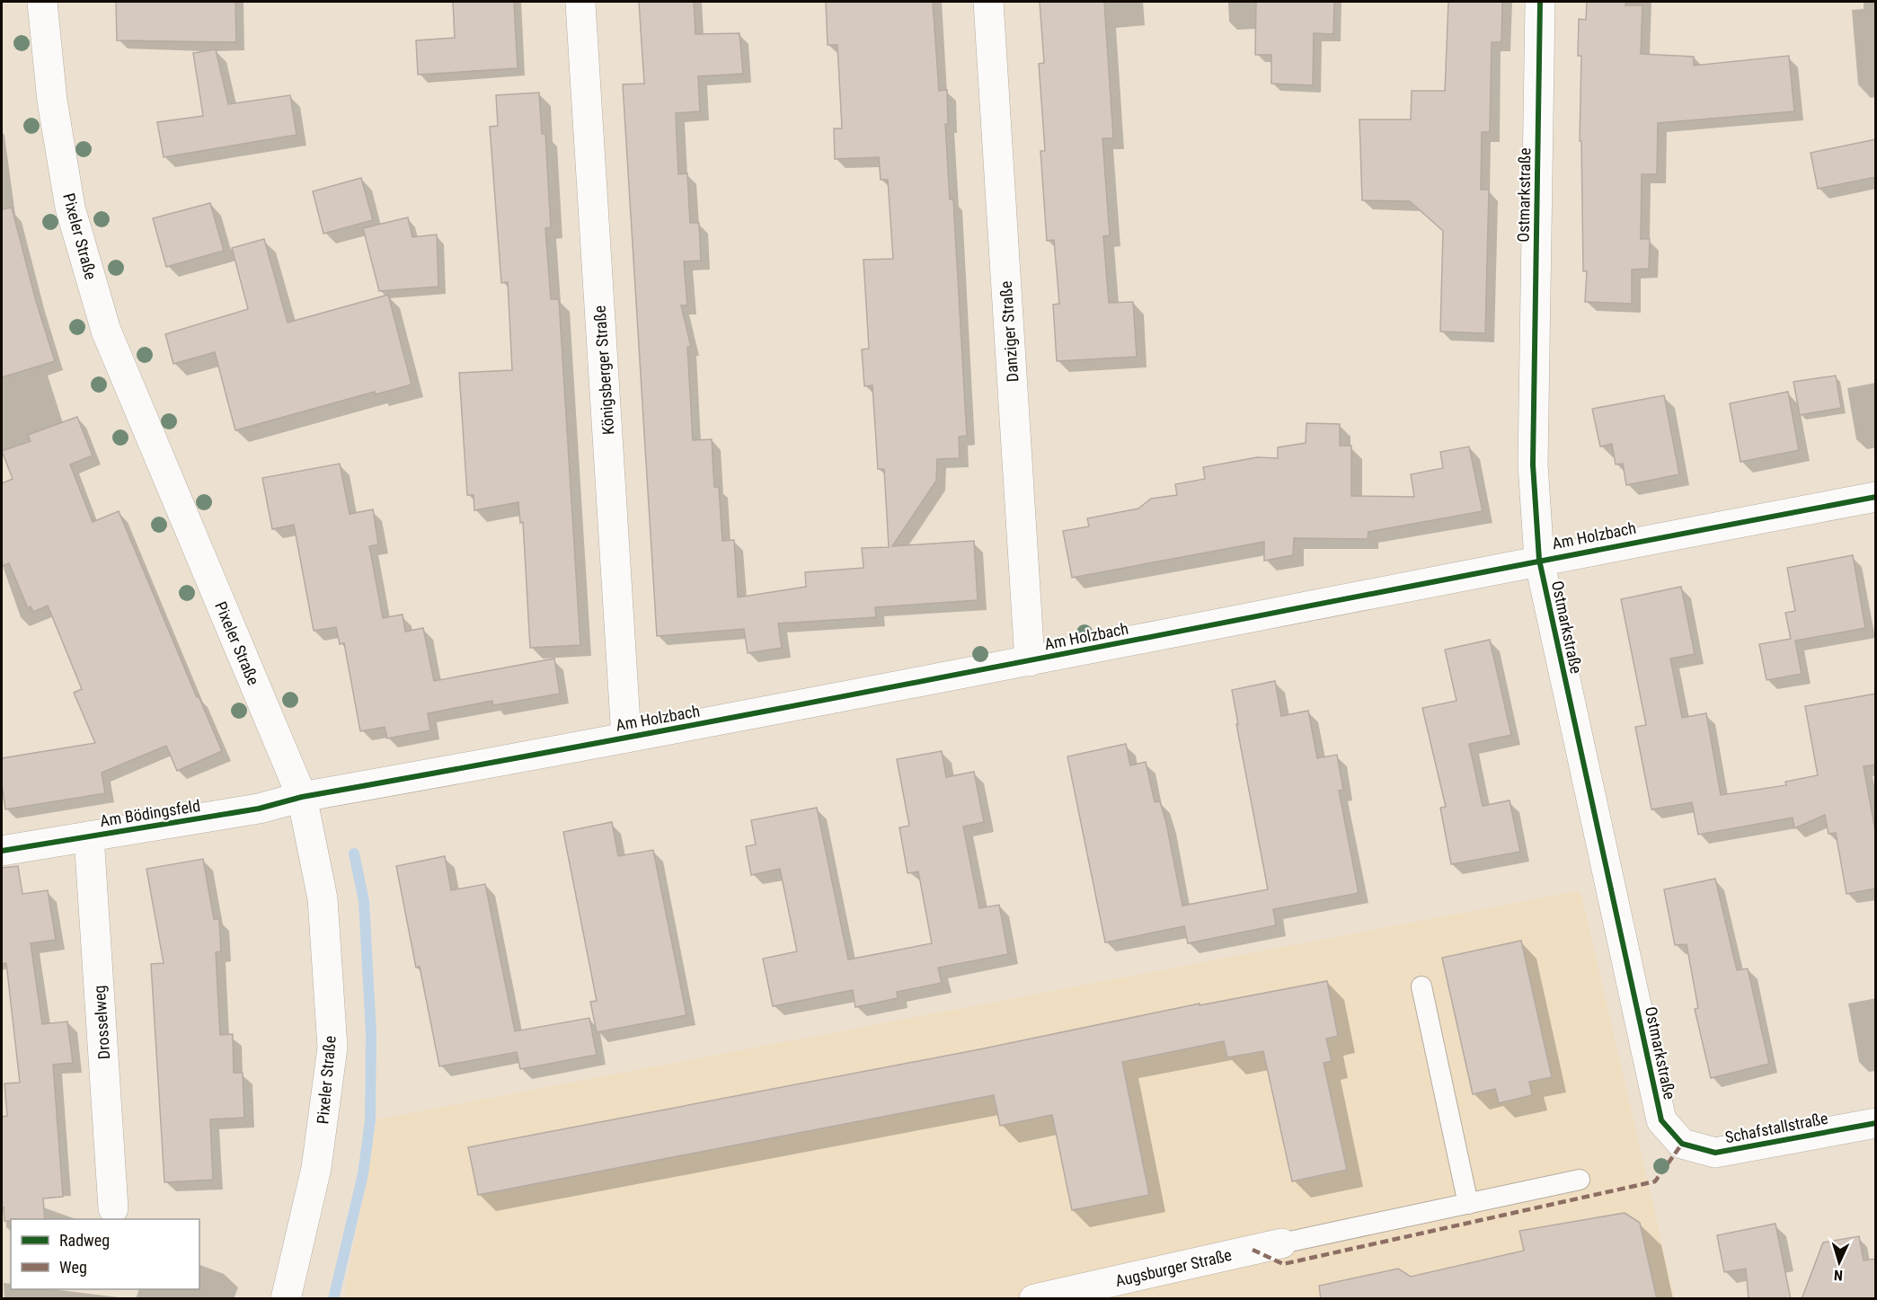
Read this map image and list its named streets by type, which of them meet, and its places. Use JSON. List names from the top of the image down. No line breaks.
{"streets":{"street":["Ostmarkstraße","Pixeler Straße","Danziger Straße","Königsberger Straße","Am Holzbach","Am Bödingsfeld","Drosselweg","Schafstallstraße","Augsburger Straße"]},"crossings":[["Ostmarkstraße","Am Holzbach"],["Ostmarkstraße","Schafstallstraße"],["Pixeler Straße","Am Holzbach"],["Pixeler Straße","Am Bödingsfeld"],["Danziger Straße","Am Holzbach"],["Königsberger Straße","Am Holzbach"],["Am Holzbach","Am Bödingsfeld"],["Am Bödingsfeld","Drosselweg"]],"legend":["Radweg","Weg"],"north":"bottom"}
